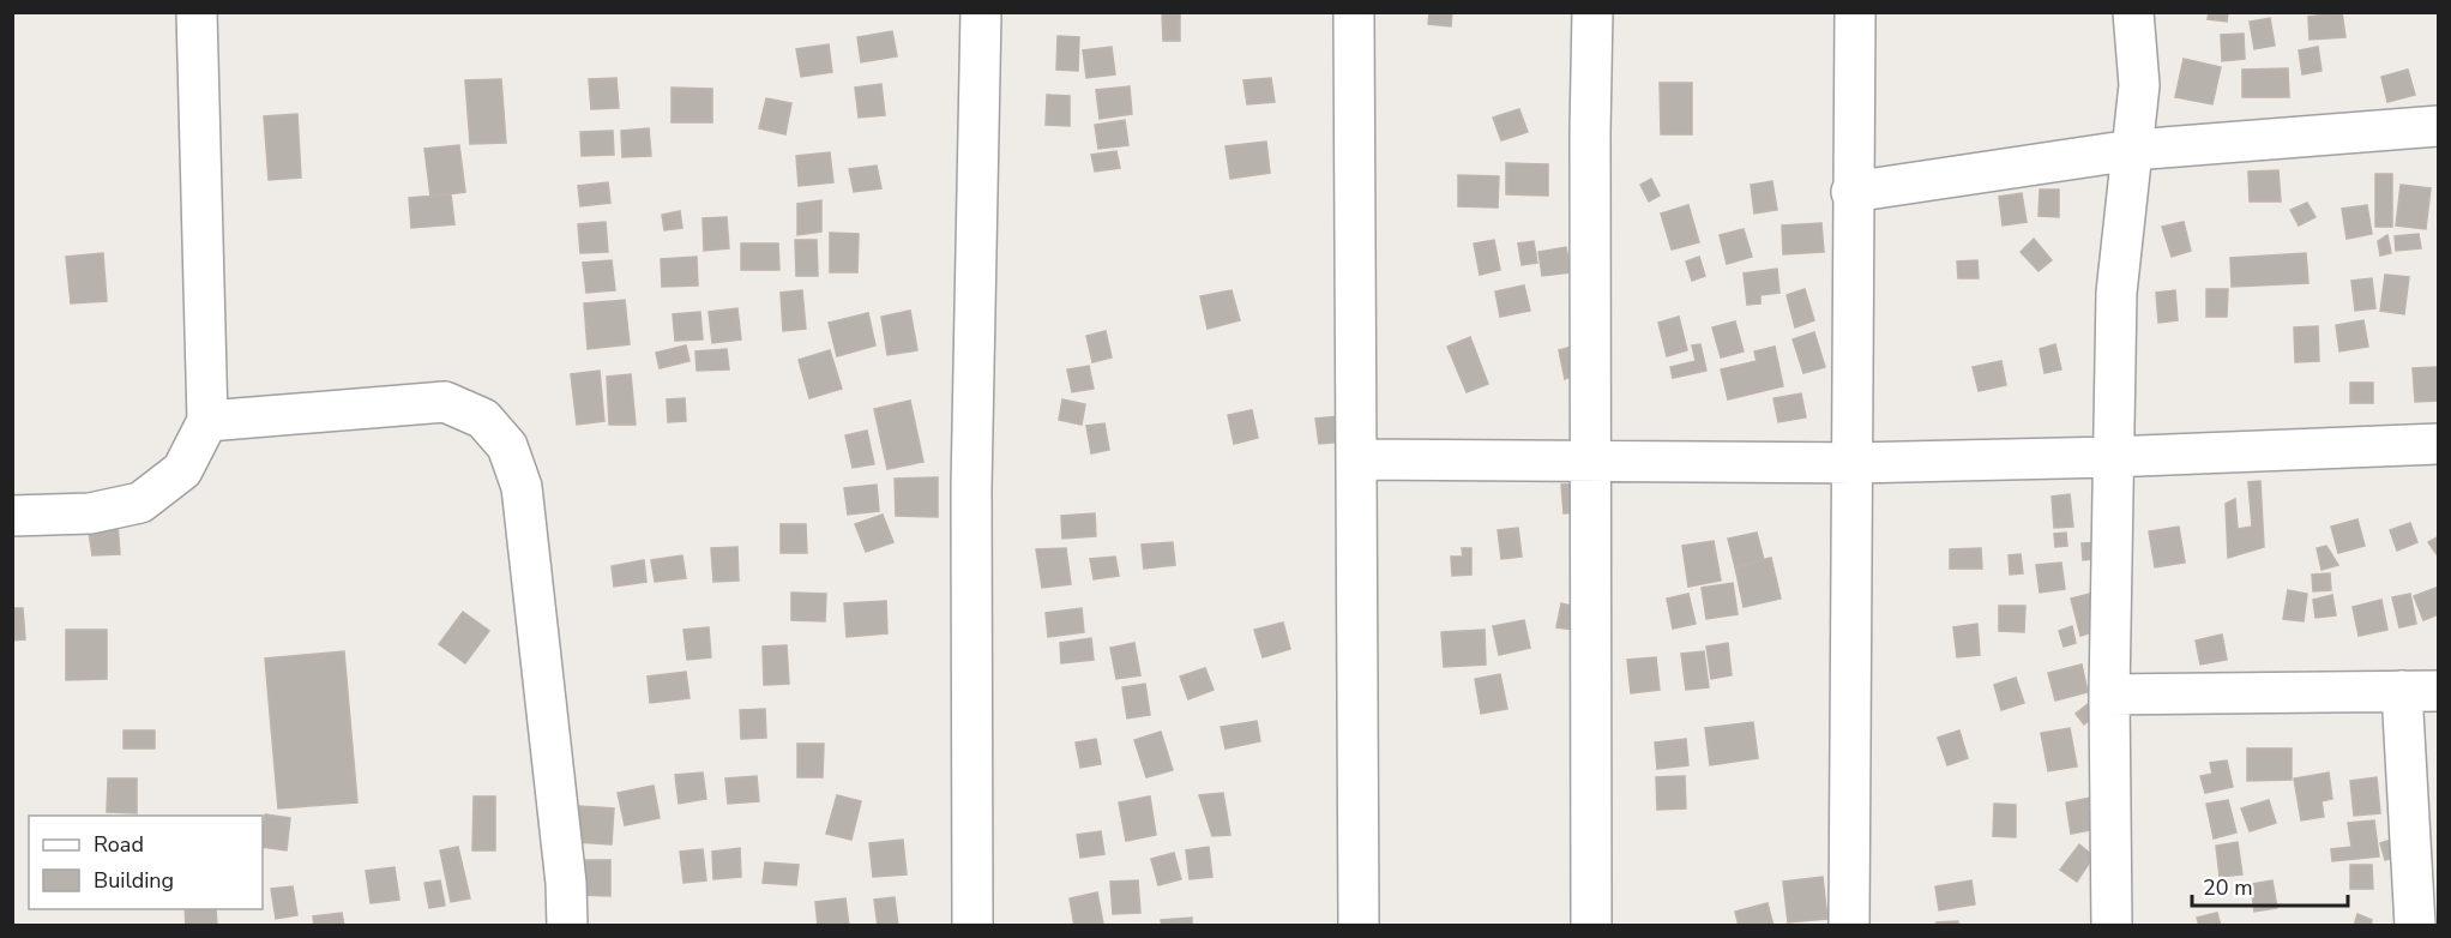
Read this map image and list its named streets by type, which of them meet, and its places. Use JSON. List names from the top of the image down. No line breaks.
{"legend":["Road","Building"],"scale_bar":"20 m"}
